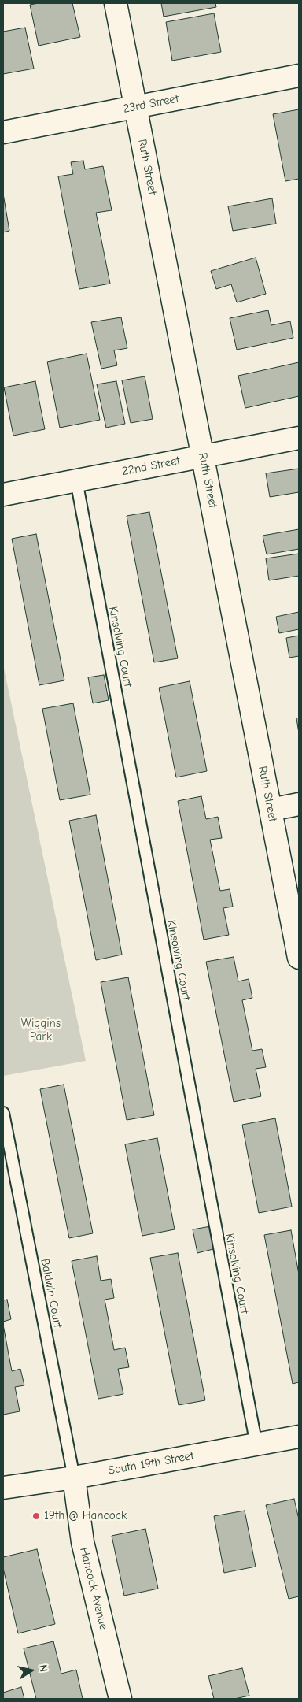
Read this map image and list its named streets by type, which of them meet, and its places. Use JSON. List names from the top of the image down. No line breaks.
{"streets":{"street":["23rd Street","Ruth Street","22nd Street","South 19th Street","Hancock Avenue"],"lane":["Kinsolving Court","Baldwin Court"]},"crossings":[["23rd Street","Ruth Street"],["Ruth Street","22nd Street"],["22nd Street","Kinsolving Court"],["Kinsolving Court","South 19th Street"],["Baldwin Court","South 19th Street"],["Baldwin Court","Hancock Avenue"],["South 19th Street","Hancock Avenue"]],"parks":["Wiggins Park"],"places":["19th @ Hancock"],"north":"right"}
